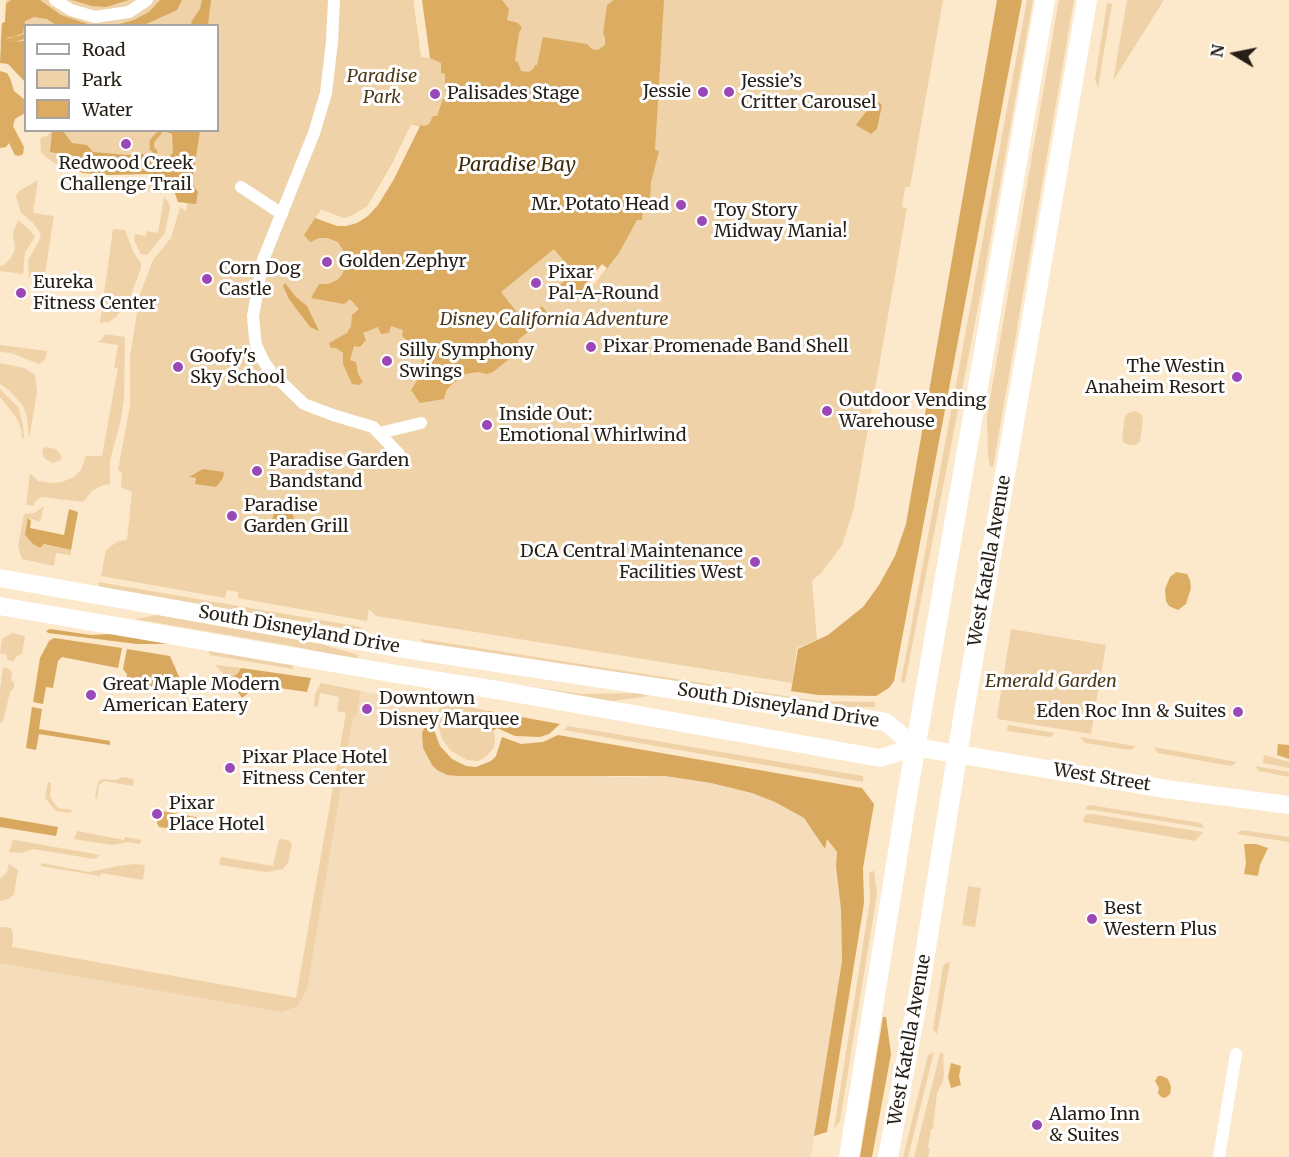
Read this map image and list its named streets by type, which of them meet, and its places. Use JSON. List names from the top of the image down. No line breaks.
{"streets":{"main road":["West Katella Avenue","South Disneyland Drive","West Street"]},"crossings":[["West Katella Avenue","West Street"],["South Disneyland Drive","West Street"]],"water":["Paradise Bay"],"parks":["Paradise Park","Disney California Adventure","Emerald Garden"],"places":["Jessie","Jessie’s Critter Carousel","Palisades Stage","Redwood Creek Challenge Trail","Mr. Potato Head","Toy Story Midway Mania!","Golden Zephyr","Corn Dog Castle","Pixar Pal-A-Round","Eureka Fitness Center","Pixar Promenade Band Shell","Silly Symphony Swings","Goofy's Sky School","The Westin Anaheim Resort","Outdoor Vending Warehouse","Inside Out: Emotional Whirlwind","Paradise Garden Bandstand","Paradise Garden Grill","DCA Central Maintenance Facilities West","Great Maple Modern American Eatery","Downtown Disney Marquee","Eden Roc Inn & Suites","Pixar Place Hotel Fitness Center","Pixar Place Hotel","Best Western Plus","Alamo Inn & Suites"],"legend":["Road","Park","Water"],"north":"left"}
